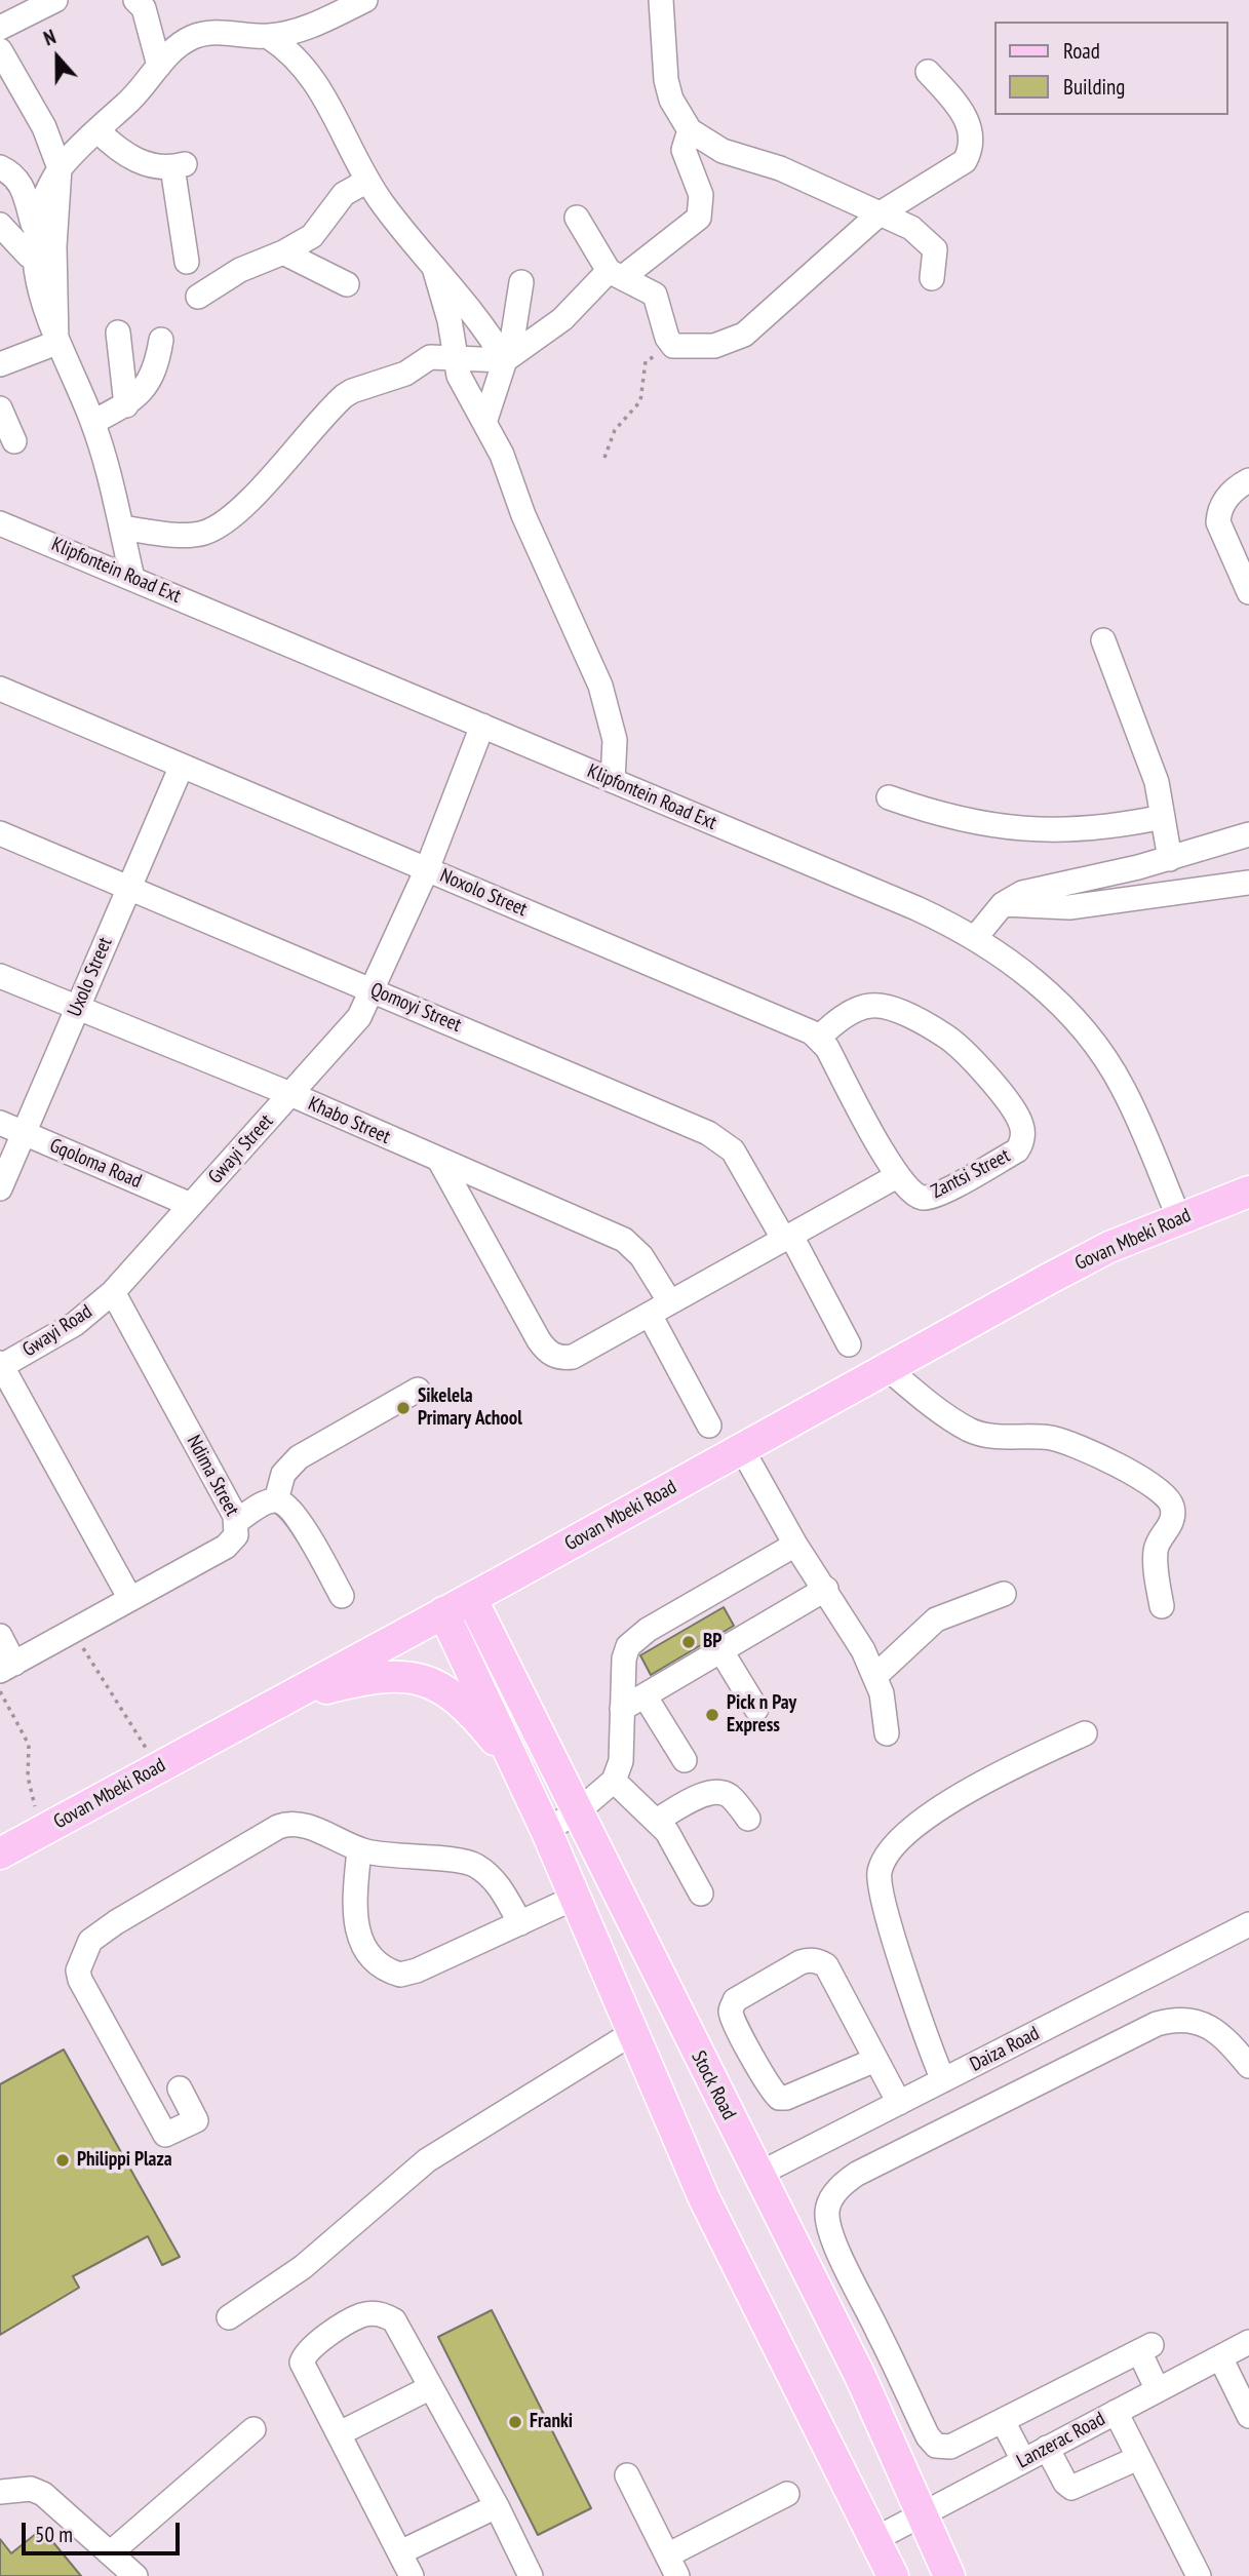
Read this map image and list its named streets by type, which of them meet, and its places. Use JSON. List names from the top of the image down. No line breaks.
{"streets":{"main road":["Govan Mbeki Road","Stock Road"],"street":["Klipfontein Road Ext","Noxolo Street","Uxolo Street","Qomoyi Street","Khabo Street","Gwayi Street","Gqoloma Road","Zantsi Street","Gwayi Road","Ndima Street","Daiza Road","Lanzerac Road"]},"crossings":[["Klipfontein Road Ext","Gwayi Street"],["Klipfontein Road Ext","Govan Mbeki Road"],["Noxolo Street","Uxolo Street"],["Noxolo Street","Gwayi Street"],["Noxolo Street","Zantsi Street"],["Uxolo Street","Qomoyi Street"],["Uxolo Street","Khabo Street"],["Uxolo Street","Gqoloma Road"],["Qomoyi Street","Gwayi Street"],["Khabo Street","Gwayi Street"],["Gwayi Street","Gqoloma Road"],["Gwayi Street","Gwayi Road"],["Gwayi Street","Ndima Street"],["Govan Mbeki Road","Stock Road"],["Gwayi Road","Ndima Street"],["Daiza Road","Stock Road"],["Stock Road","Lanzerac Road"]],"places":["Sikelela Primary Achool","BP","Pick n Pay Express","Philippi Plaza","Franki"],"legend":["Road","Building"],"scale_bar":"50 m","north":"top"}
